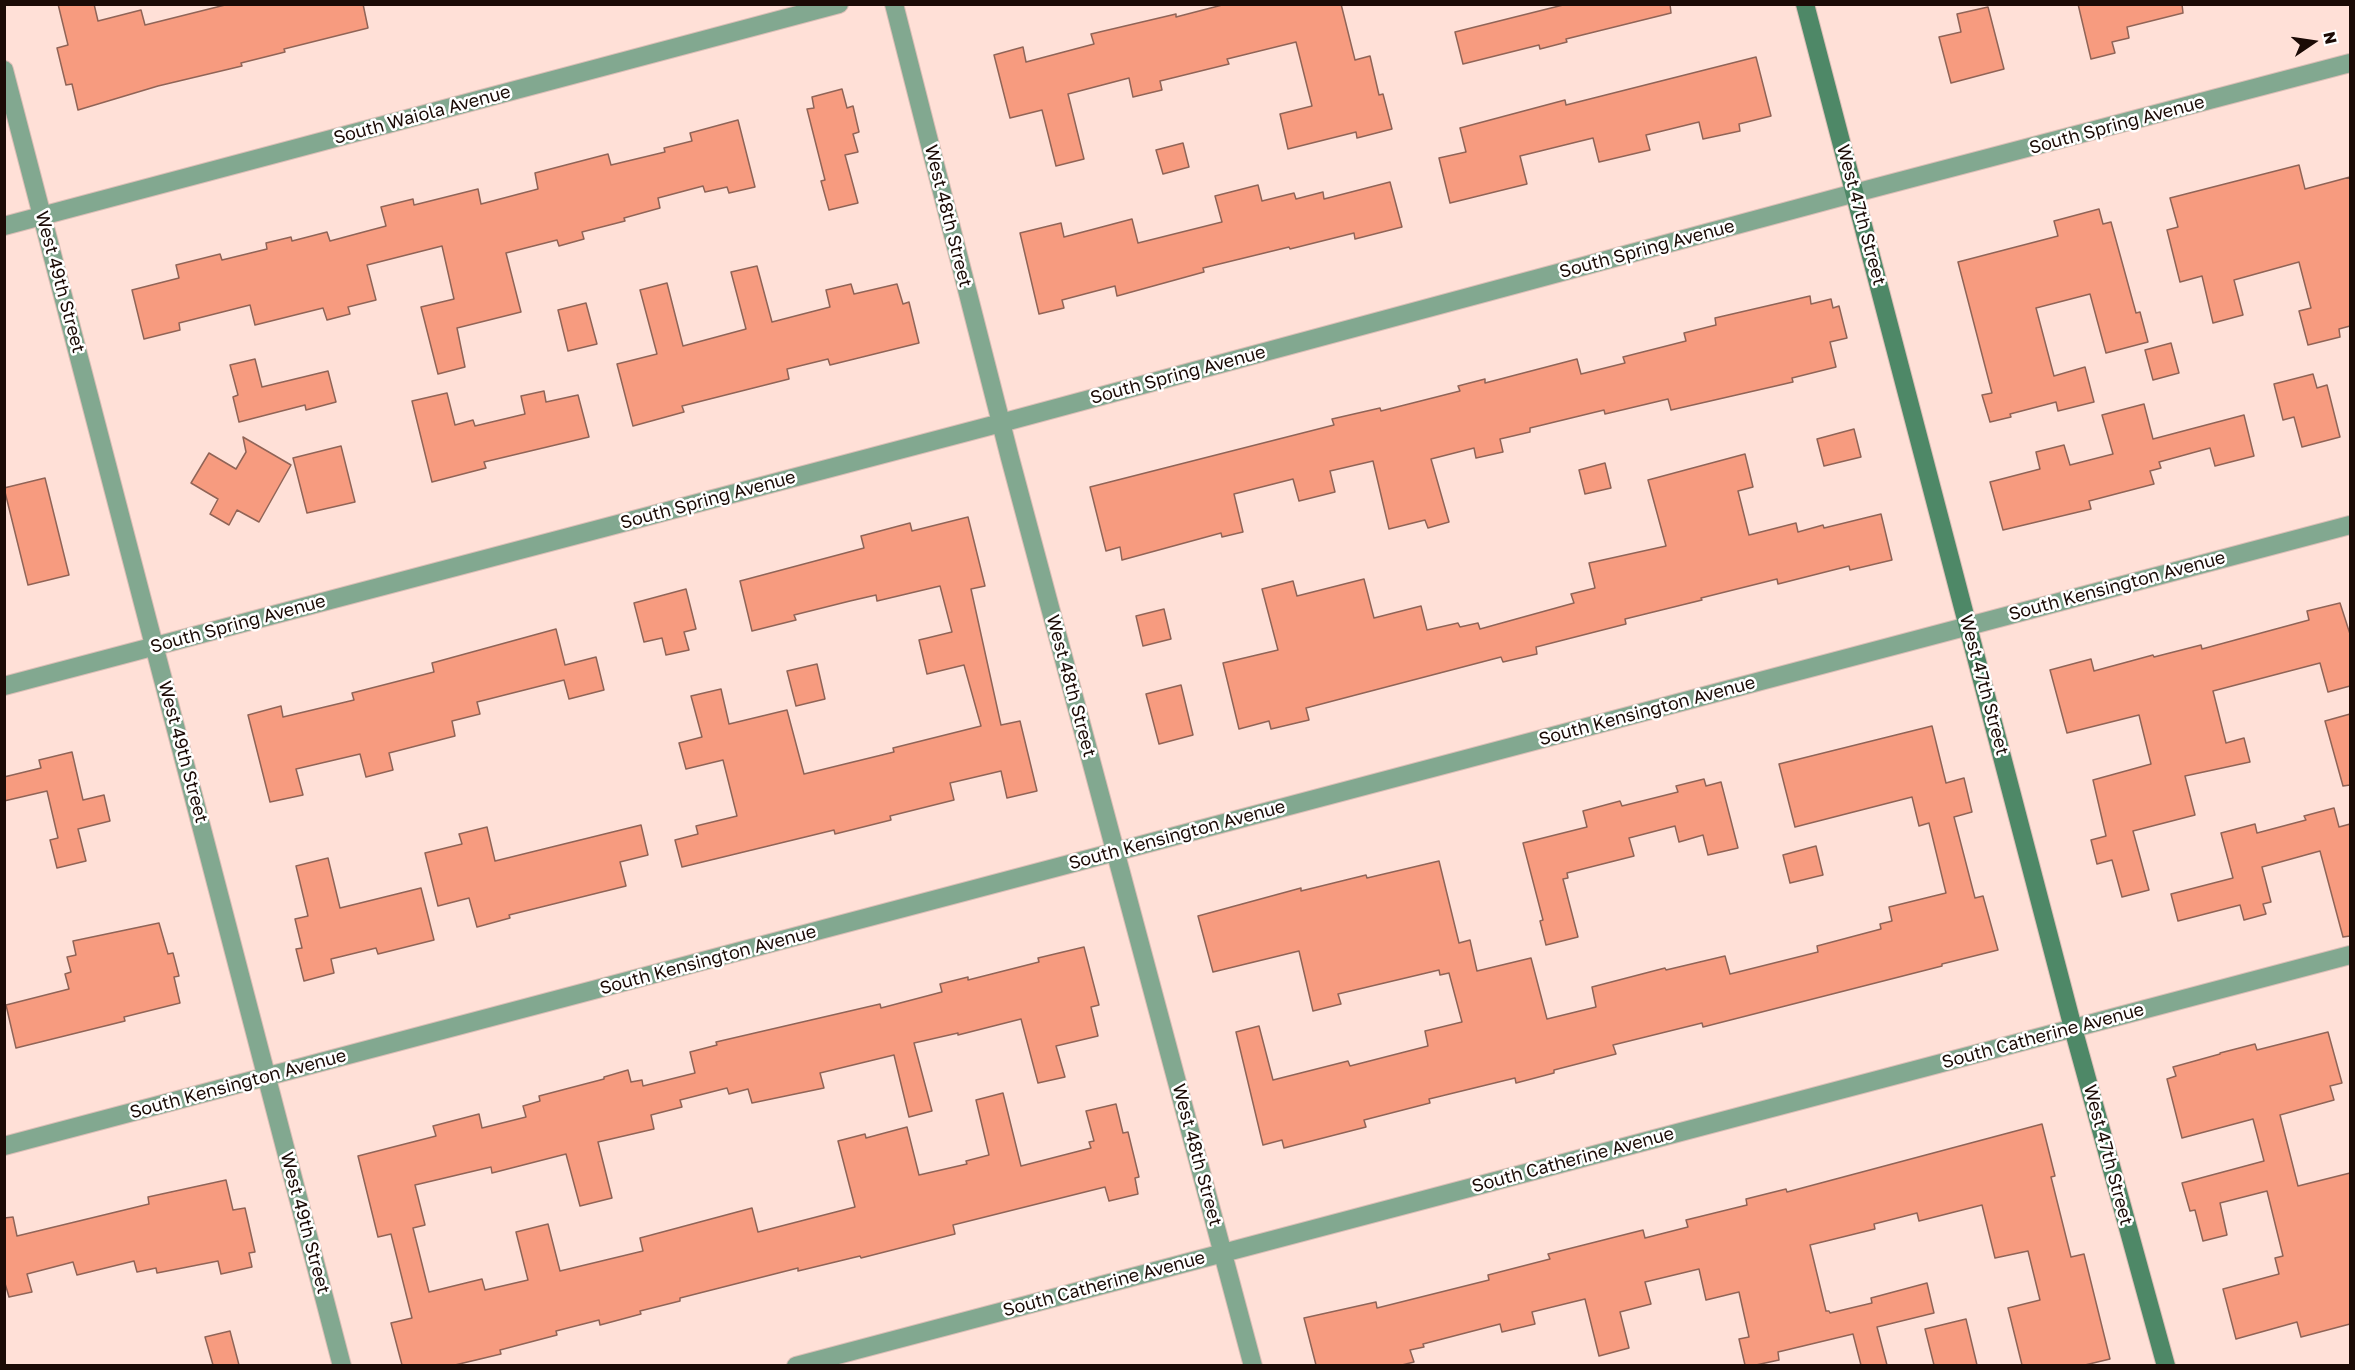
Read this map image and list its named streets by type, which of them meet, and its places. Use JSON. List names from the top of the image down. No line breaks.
{"streets":{"main road":["West 47th Street"],"street":["South Waiola Avenue","South Spring Avenue","West 48th Street","West 49th Street","South Kensington Avenue","South Catherine Avenue"]},"crossings":[["South Waiola Avenue","West 49th Street"],["South Spring Avenue","West 47th Street"],["South Spring Avenue","West 48th Street"],["South Spring Avenue","West 49th Street"],["West 47th Street","South Kensington Avenue"],["West 47th Street","South Catherine Avenue"],["West 48th Street","South Kensington Avenue"],["West 48th Street","South Catherine Avenue"],["West 49th Street","South Kensington Avenue"]],"north":"right"}
